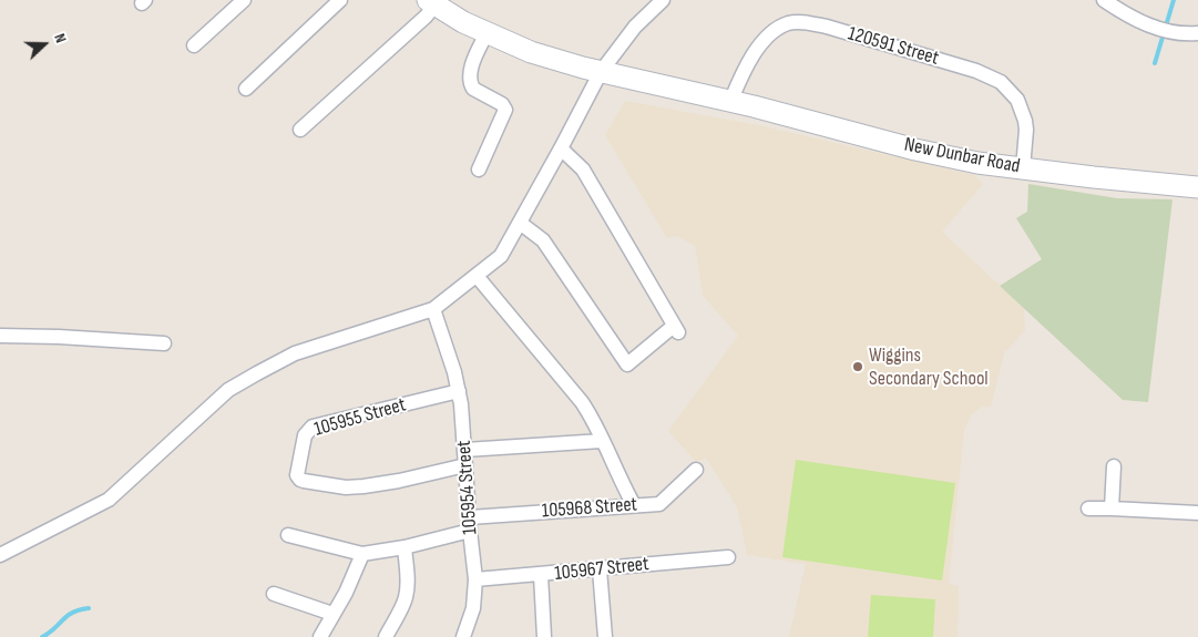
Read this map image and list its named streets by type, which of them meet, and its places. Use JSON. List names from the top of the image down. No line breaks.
{"streets":{"street":["120591 Street","New Dunbar Road","105955 Street","105954 Street","105968 Street","105967 Street"]},"crossings":[["120591 Street","New Dunbar Road"],["105955 Street","105954 Street"],["105954 Street","105968 Street"],["105954 Street","105967 Street"]],"places":["Wiggins Secondary School"],"north":"right"}
